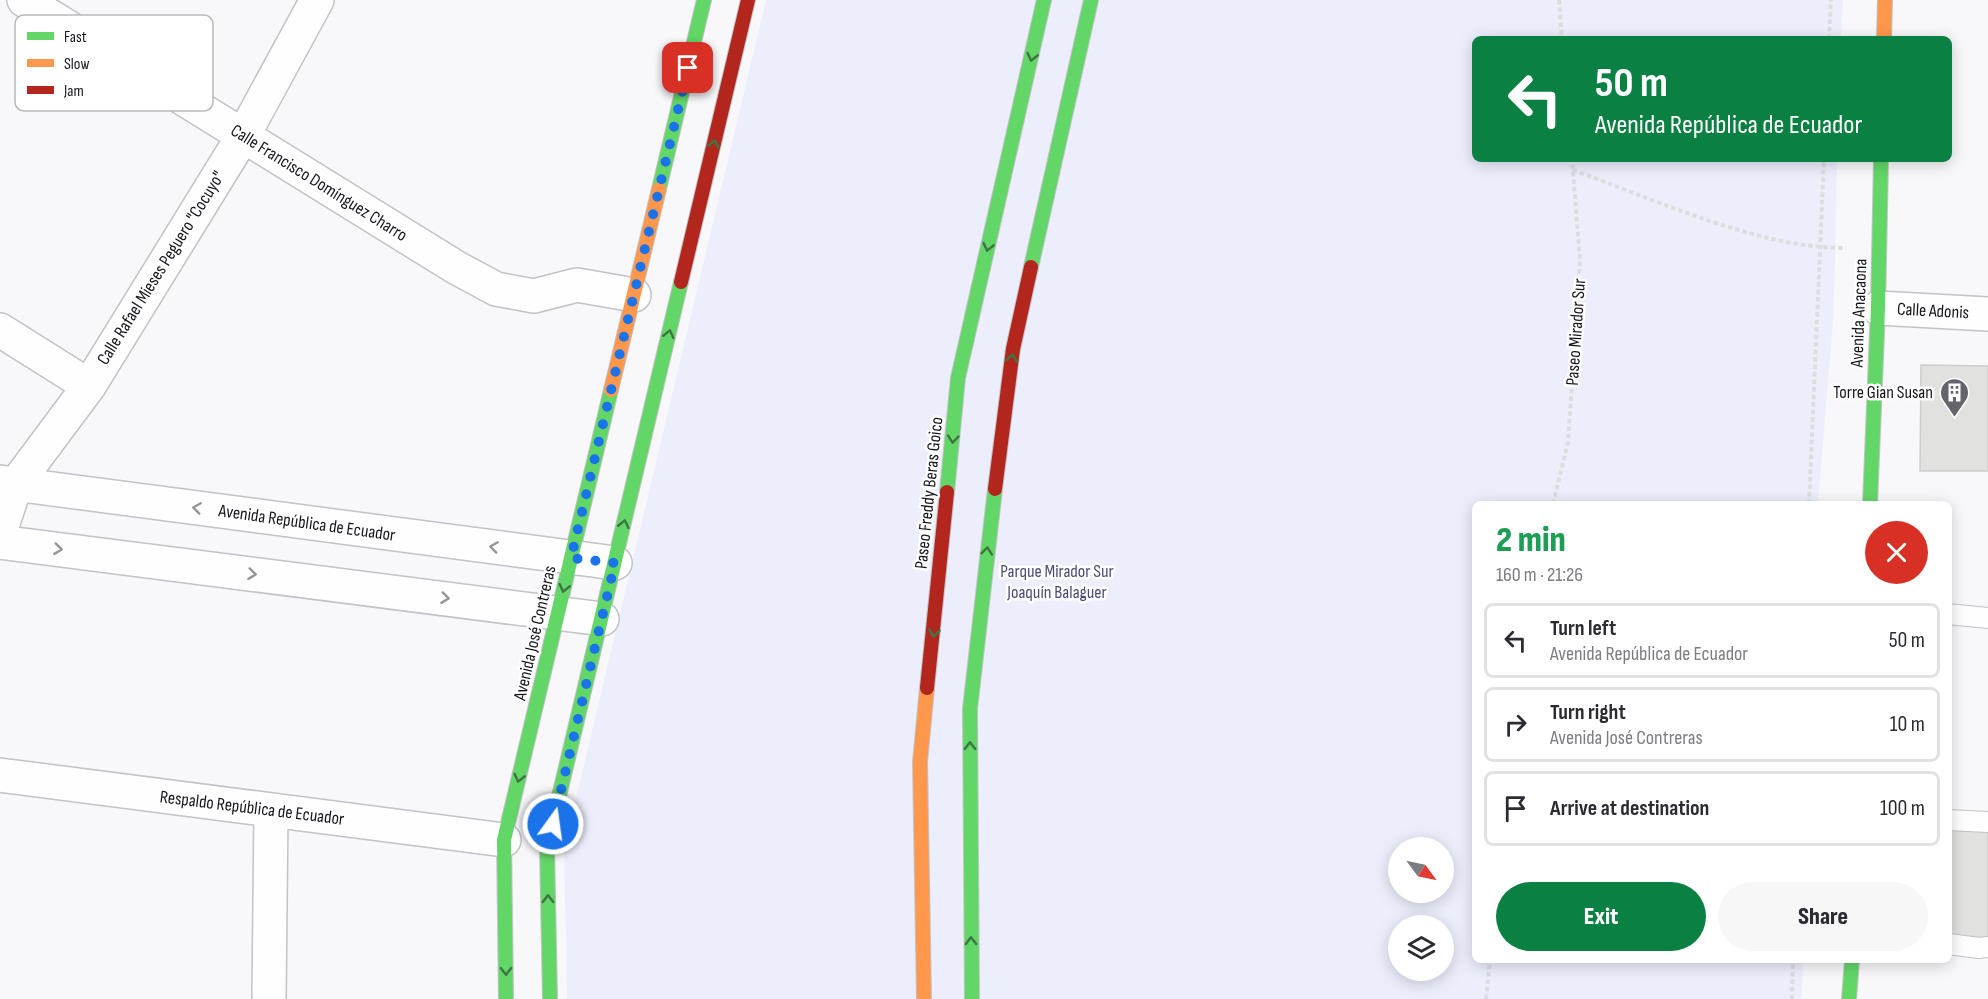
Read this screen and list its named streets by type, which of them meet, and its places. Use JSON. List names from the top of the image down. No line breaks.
{"streets":{"main road":["Avenida Anacaona","Paseo Freddy Beras Goico","Avenida José Contreras"],"street":["Calle Francisco Domínguez Charro","Calle Rafael Mieses Peguero \"Cocuyo\"","Calle Adonis","Avenida República de Ecuador","Respaldo República de Ecuador"],"path":["Paseo Mirador Sur"]},"crossings":[["Calle Francisco Domínguez Charro","Calle Rafael Mieses Peguero \"Cocuyo\""],["Calle Francisco Domínguez Charro","Avenida José Contreras"],["Calle Rafael Mieses Peguero \"Cocuyo\"","Avenida República de Ecuador"],["Calle Adonis","Avenida Anacaona"],["Avenida República de Ecuador","Avenida José Contreras"],["Avenida José Contreras","Respaldo República de Ecuador"]],"parks":["Parque Mirador Sur Joaquín Balaguer"],"places":{"building":["Torre Gian Susan"]},"legend":["Fast","Slow","Jam"],"north":"bottom right","page":{"turn":["50 m","Avenida República de Ecuador"],"heading":["2 min","160 m · 21:26"],"list":[{"name":"Turn left","note":"Avenida República de Ecuador","value":"50 m"},{"name":"Turn right","note":"Avenida José Contreras","value":"10 m"},{"name":"Arrive at destination","value":"100 m"}],"buttons":["Exit","Share"]}}
